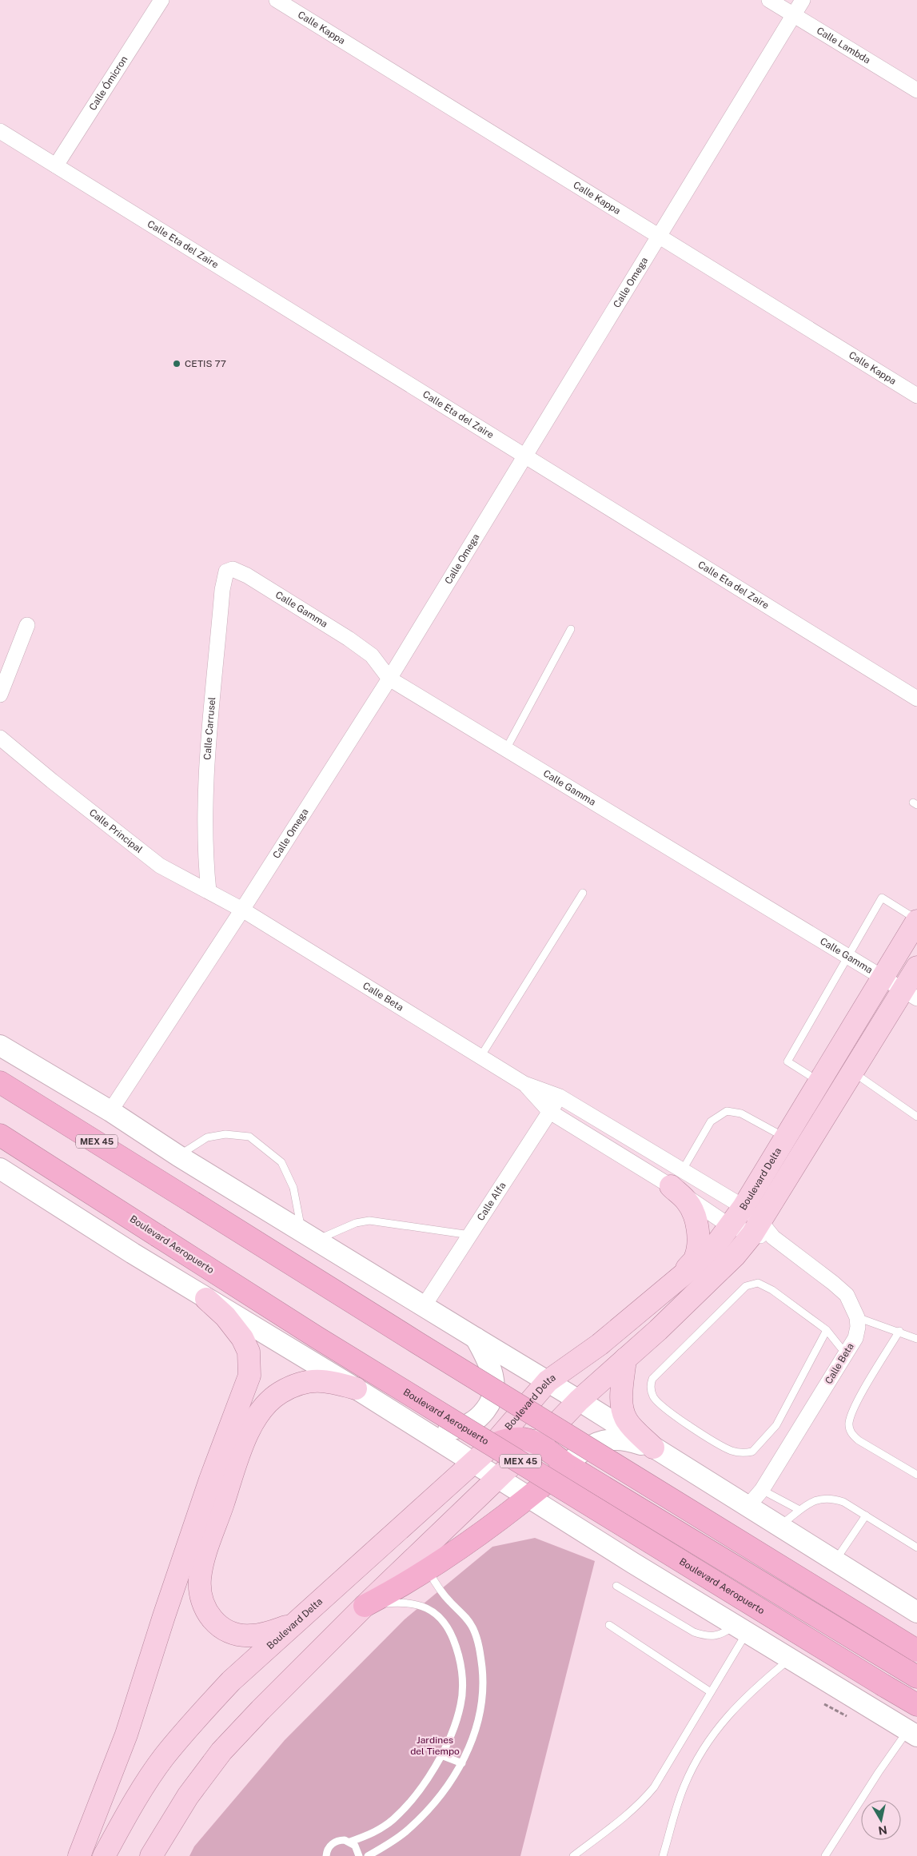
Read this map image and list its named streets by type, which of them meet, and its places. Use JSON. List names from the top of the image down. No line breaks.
{"streets":{"highway":["MEX 45","Boulevard Aeropuerto"],"main road":["Boulevard Delta"],"street":["Calle Kappa","Calle Lambda","Calle Ómicron","Calle Eta del Zaire","Calle Omega","Calle Gamma","Calle Carrusel","Calle Principal","Calle Beta","Calle Alfa"]},"crossings":[["Calle Kappa","Calle Omega"],["Calle Lambda","Calle Omega"],["Calle Ómicron","Calle Eta del Zaire"],["Calle Eta del Zaire","Calle Omega"],["Calle Omega","Calle Gamma"],["Calle Omega","Calle Principal"],["Calle Omega","Calle Beta"],["Calle Gamma","Calle Carrusel"],["Calle Gamma","Boulevard Delta"],["Calle Carrusel","Calle Principal"],["Calle Principal","Calle Beta"],["Calle Beta","Boulevard Delta"],["Calle Beta","Calle Alfa"]],"parks":["Jardines del Tiempo"],"places":["CETIS 77"],"north":"bottom"}
